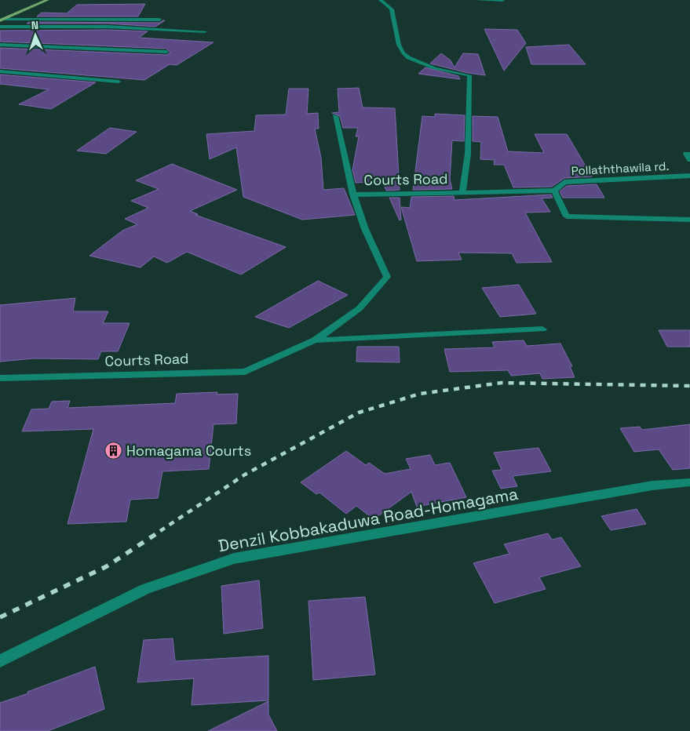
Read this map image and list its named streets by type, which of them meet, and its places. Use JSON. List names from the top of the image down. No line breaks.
{"streets":{"street":["Pollaththawila rd.","Courts Road","Denzil Kobbakaduwa Road-Homagama"]},"crossings":[["Pollaththawila rd.","Courts Road"]],"places":{"building":["Homagama Courts"]},"north":"top"}
